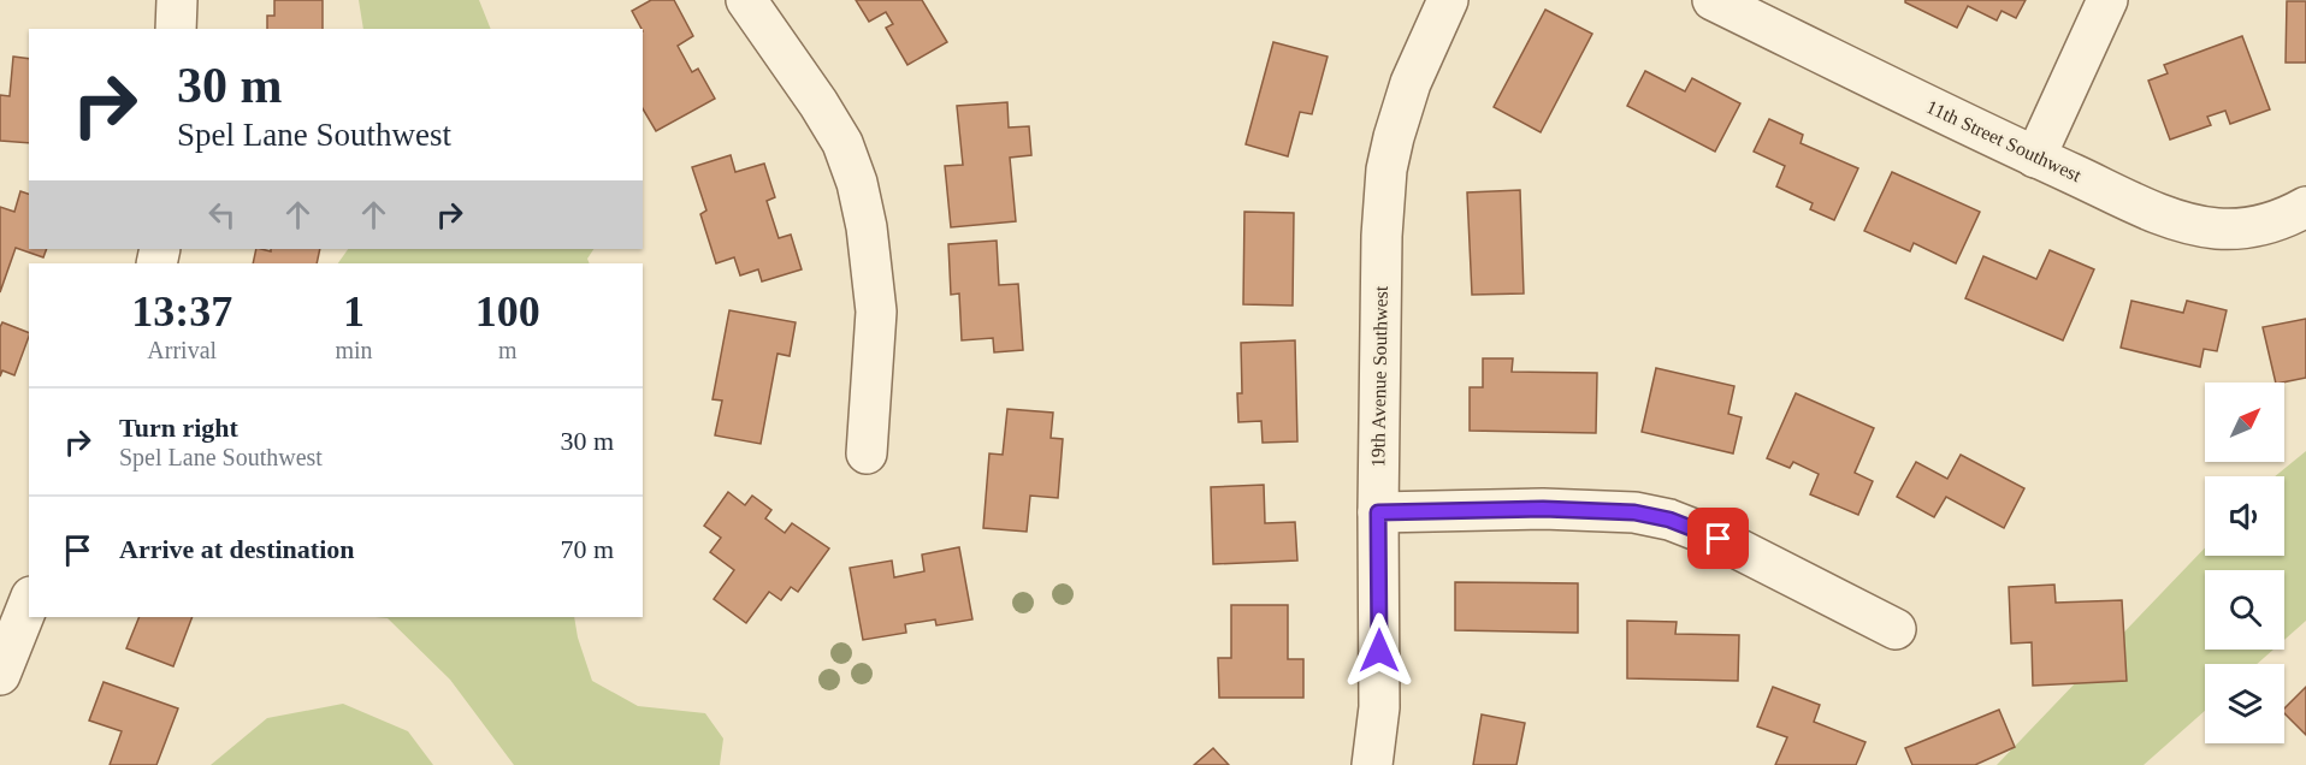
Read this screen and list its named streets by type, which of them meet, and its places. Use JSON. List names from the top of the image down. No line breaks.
{"streets":{"street":["11th Street Southwest","19th Avenue Southwest"]},"north":"top right","page":{"turn":["30 m","Spel Lane Southwest"],"eta":["13:37","Arrival","1","min","100","m"],"list":[{"name":"Turn right","note":"Spel Lane Southwest","value":"30 m"},{"name":"Arrive at destination","value":"70 m"}]}}
